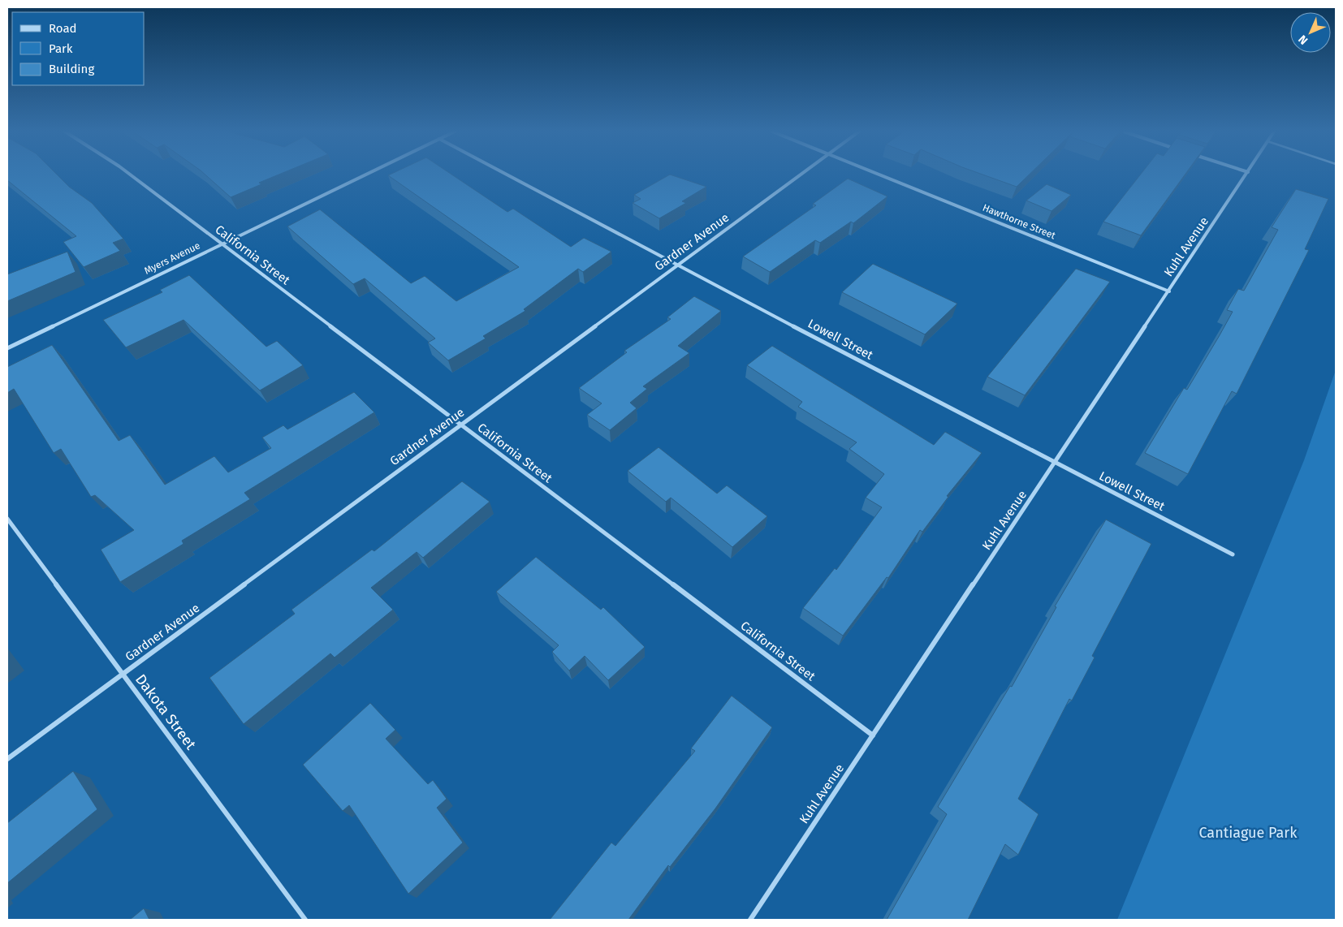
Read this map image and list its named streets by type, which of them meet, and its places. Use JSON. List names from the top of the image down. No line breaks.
{"streets":{"street":["Hawthorne Street","Gardner Avenue","Kuhl Avenue","California Street","Myers Avenue","Lowell Street","Dakota Street"]},"crossings":[["Hawthorne Street","Kuhl Avenue"],["Gardner Avenue","California Street"],["Gardner Avenue","Lowell Street"],["Gardner Avenue","Dakota Street"],["Kuhl Avenue","California Street"],["Kuhl Avenue","Lowell Street"],["California Street","Myers Avenue"]],"parks":["Cantiague Park"],"legend":["Road","Park","Building"],"north":"bottom left"}
